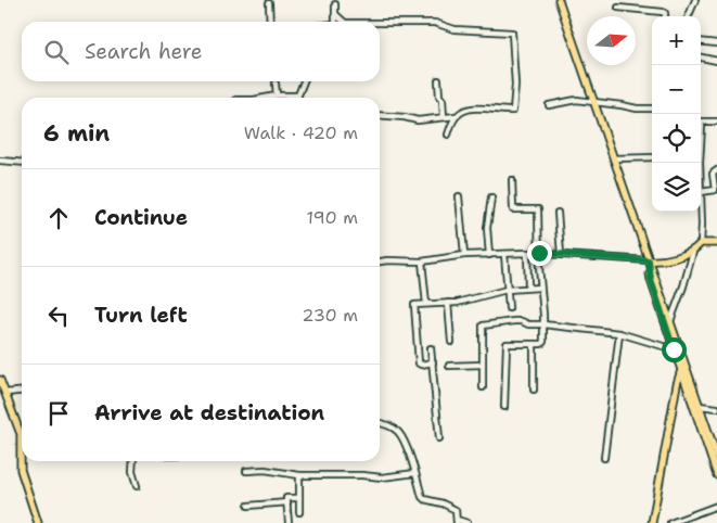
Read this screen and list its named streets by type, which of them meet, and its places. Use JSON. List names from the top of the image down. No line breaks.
{"north":"right","page":{"map_buttons":["+","−"],"search":"Search here","heading":["6 min","Walk · 420 m"],"list":[["Continue","190 m"],["Turn left","230 m"],"Arrive at destination"]}}
